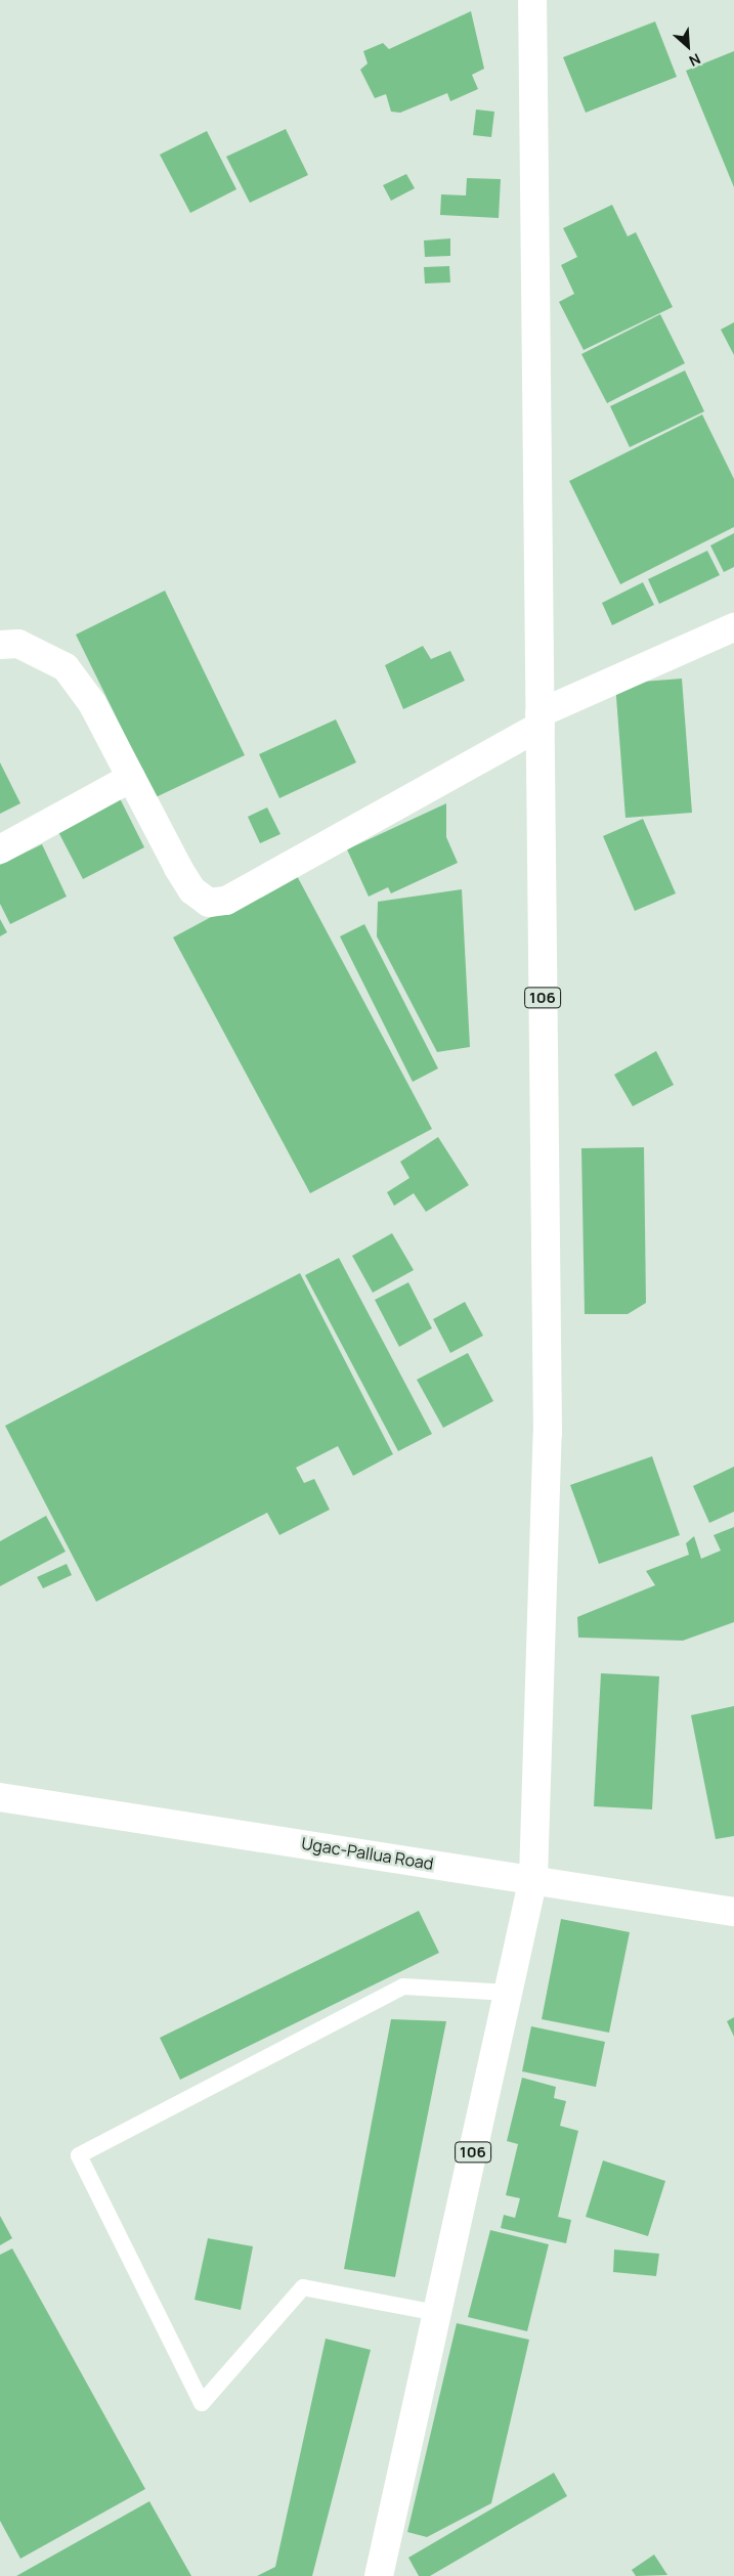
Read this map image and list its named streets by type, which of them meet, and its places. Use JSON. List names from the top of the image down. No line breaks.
{"streets":{"main road":["106","Ugac-Pallua Road"]},"crossings":[["106","Ugac-Pallua Road"]],"north":"bottom right"}
